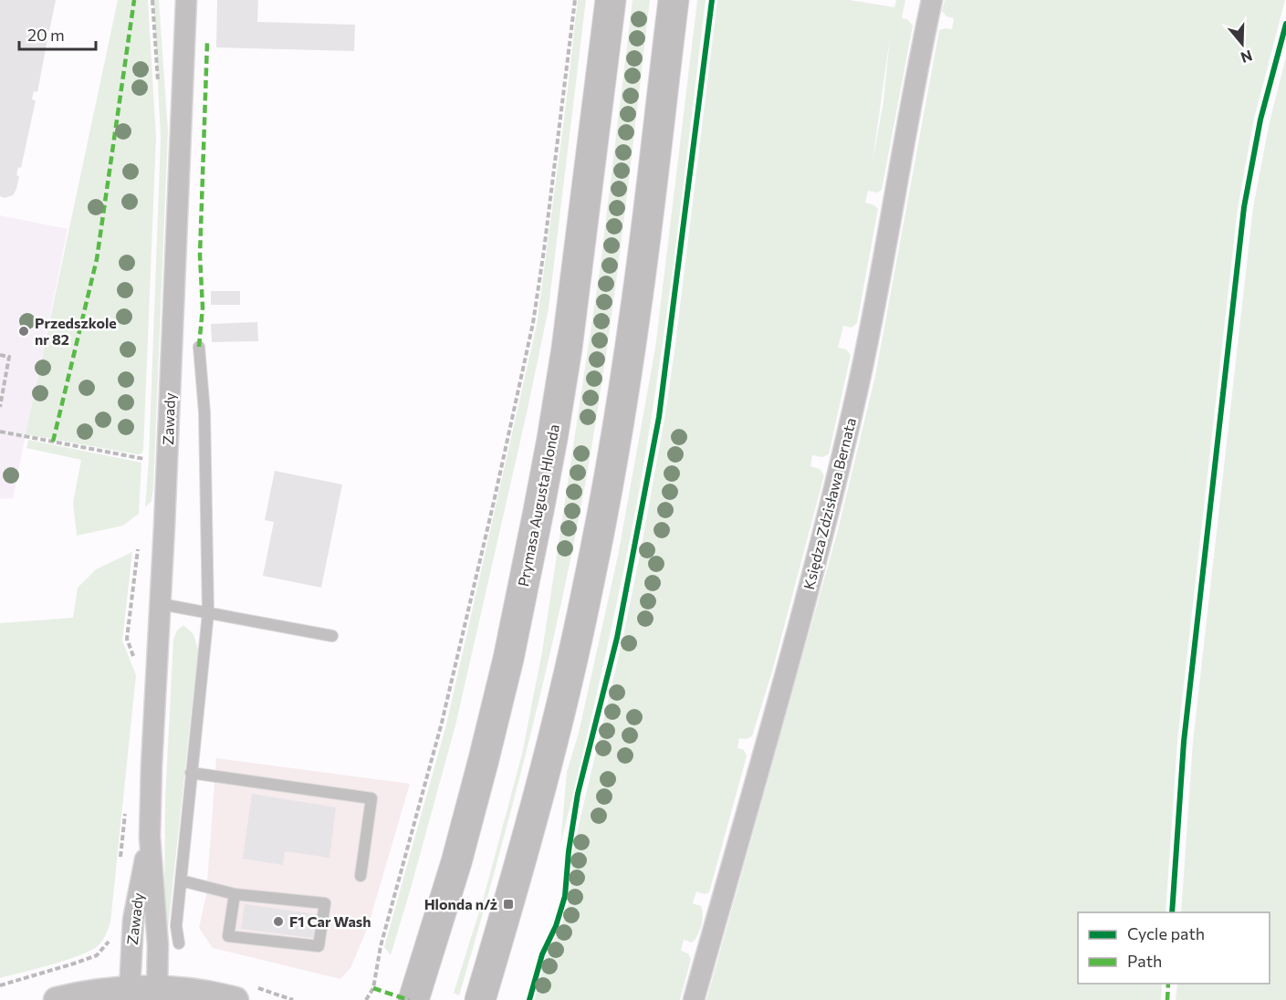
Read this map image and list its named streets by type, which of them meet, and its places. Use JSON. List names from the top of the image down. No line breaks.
{"streets":{"main road":["Prymasa Augusta Hlonda"],"street":["Zawady","Księdza Zdzisława Bernata"]},"places":{"other":["Przedszkole nr 82","F1 Car Wash"],"transit":["Hlonda n/ż"]},"legend":["Cycle path","Path"],"scale_bar":"20 m","north":"bottom"}
